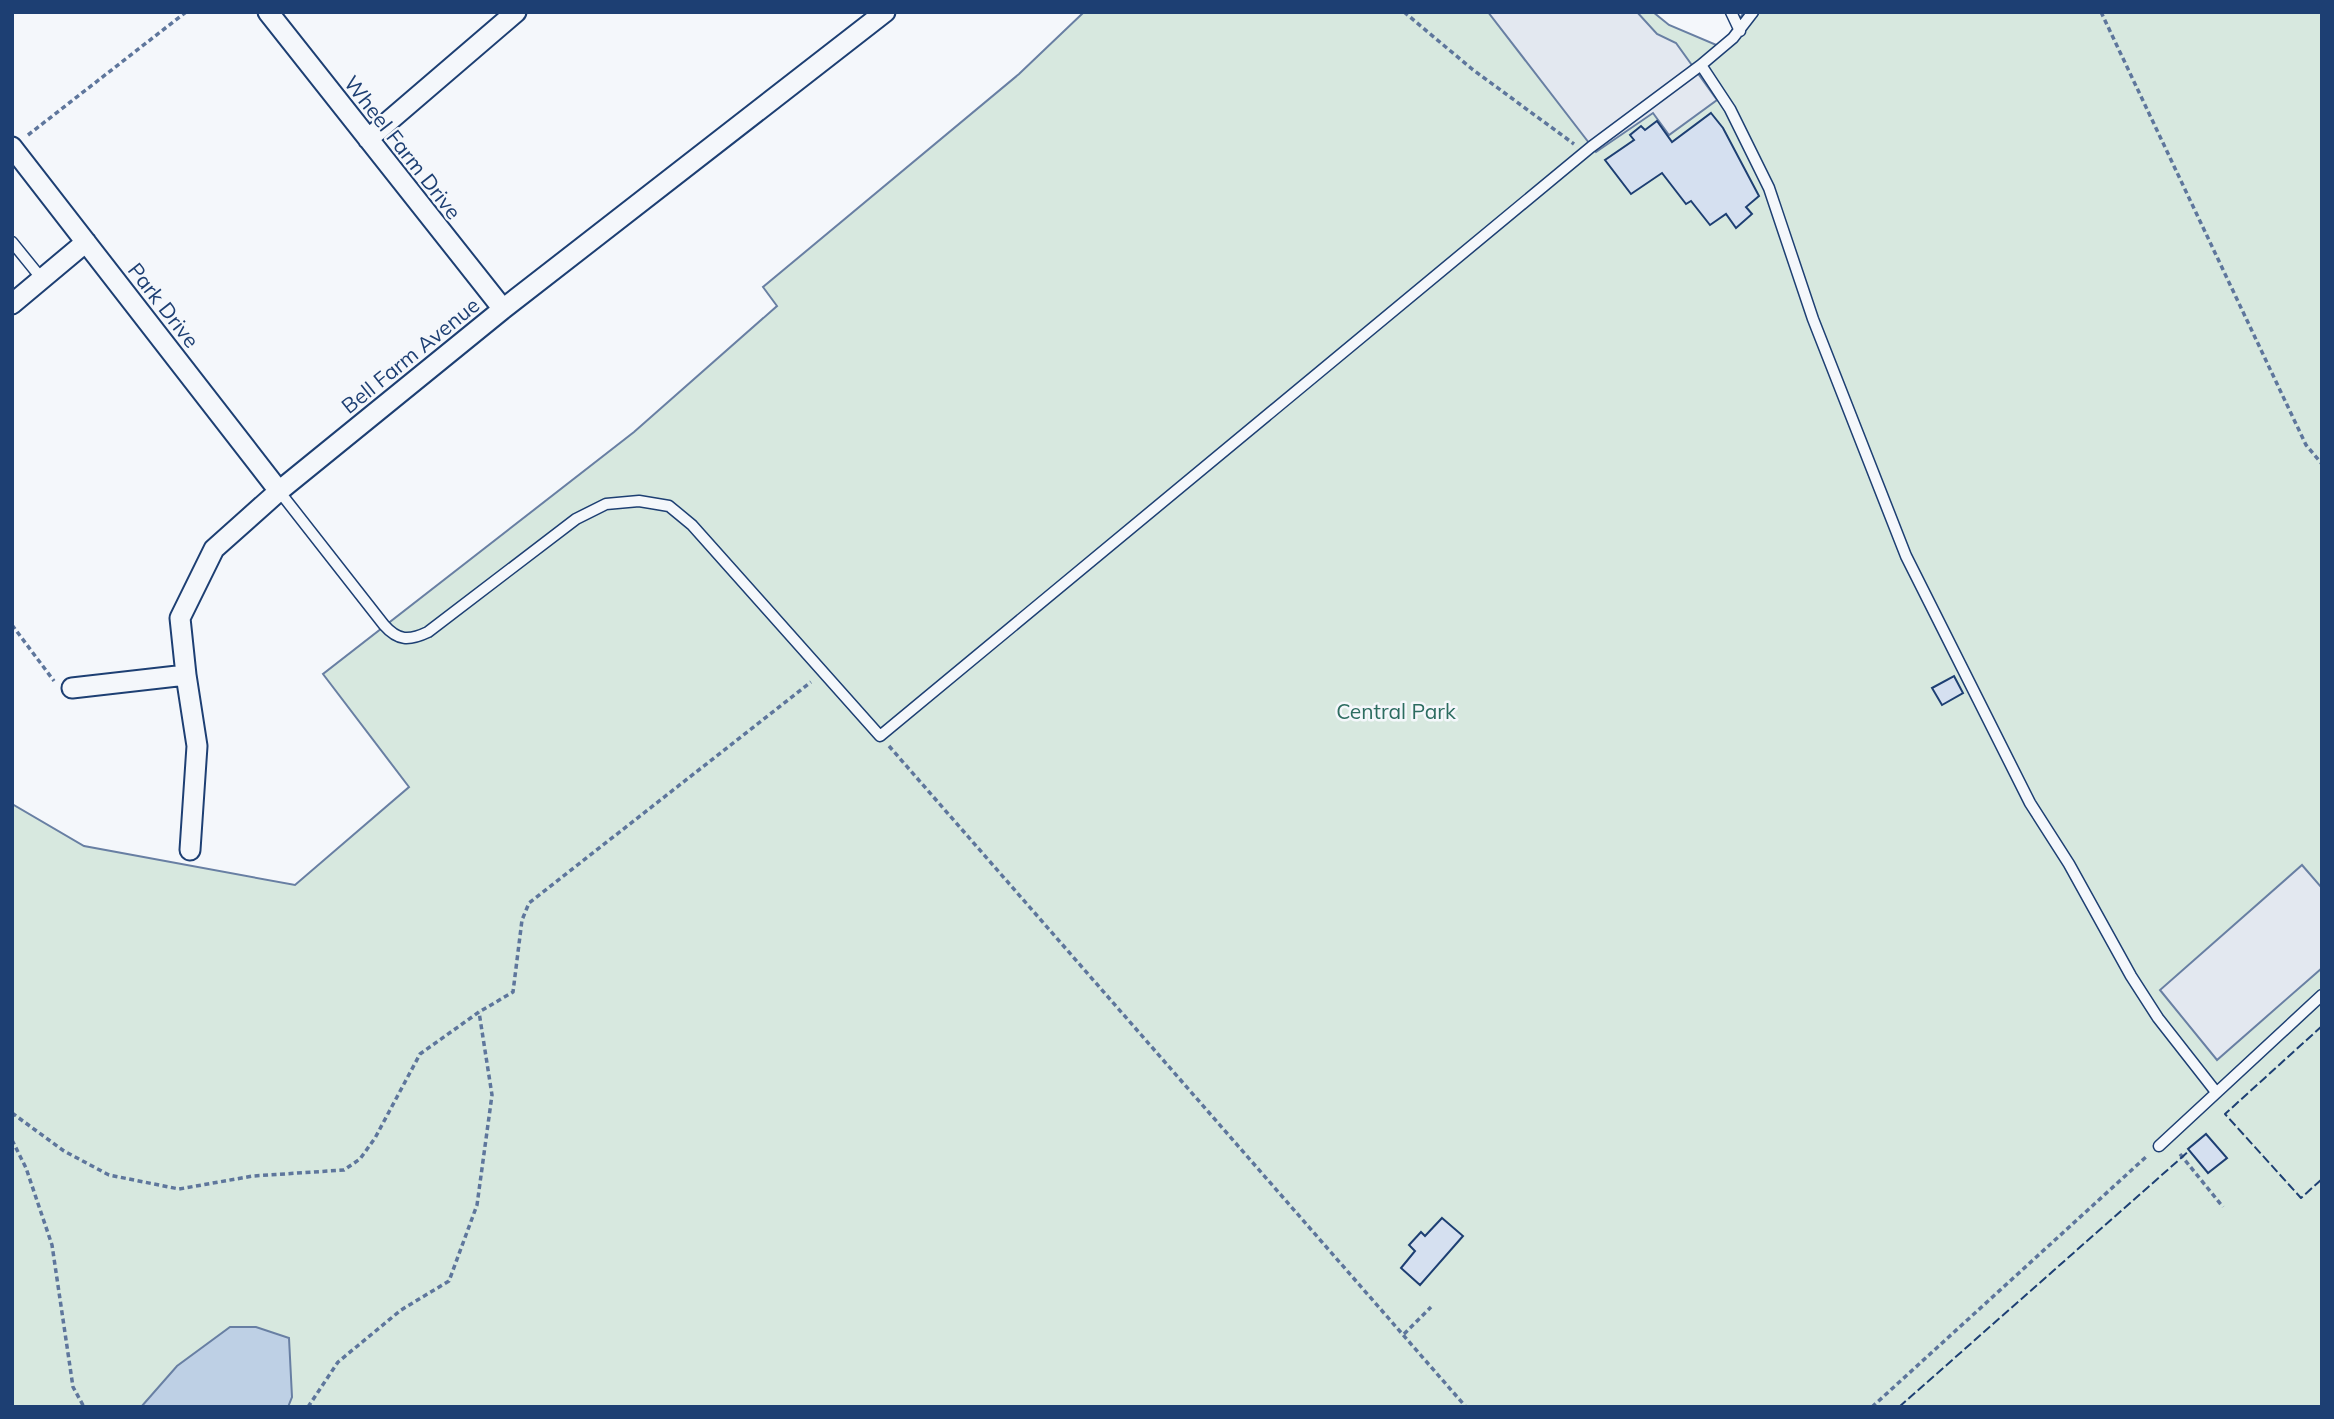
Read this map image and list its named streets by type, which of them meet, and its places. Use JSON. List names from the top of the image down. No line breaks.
{"streets":{"street":["Wheel Farm Drive","Park Drive","Bell Farm Avenue"]},"crossings":[["Wheel Farm Drive","Bell Farm Avenue"],["Park Drive","Bell Farm Avenue"]],"parks":["Central Park"]}
